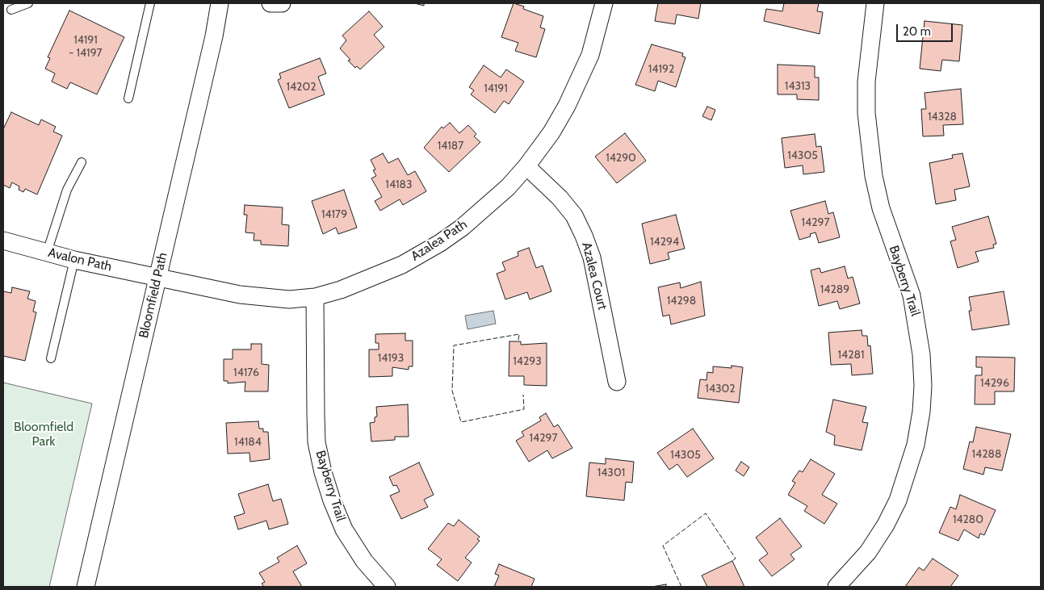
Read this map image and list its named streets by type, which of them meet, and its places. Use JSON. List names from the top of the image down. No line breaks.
{"streets":{"street":["Azalea Path","Avalon Path","Azalea Court","Bayberry Trail","Bloomfield Path"]},"crossings":[["Azalea Path","Avalon Path"],["Azalea Path","Azalea Court"],["Azalea Path","Bayberry Trail"],["Azalea Path","Bloomfield Path"],["Avalon Path","Bloomfield Path"]],"parks":["Bloomfield Park"],"house_numbers":["14191 - 14197","14192","14313","14202","14191","14328","14187","14305","14290","14183","14179","14297","14294","14289","14298","14281","14193","14293","14176","14296","14302","14297","14184","14288","14305","14301","14280"],"scale_bar":"20 m"}
